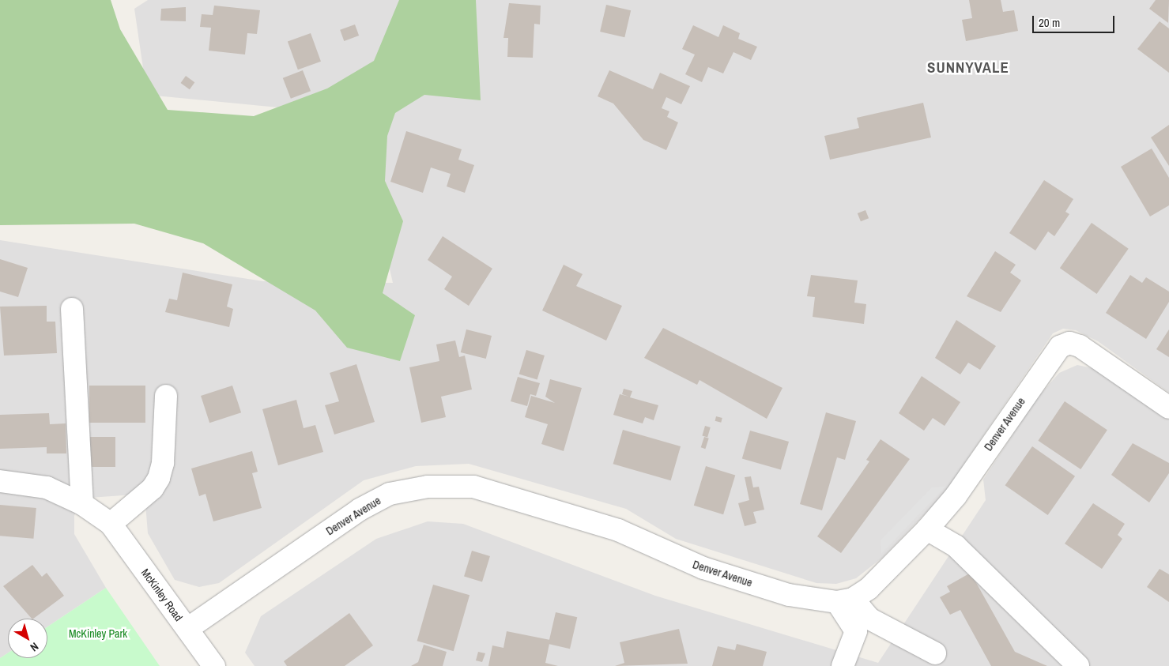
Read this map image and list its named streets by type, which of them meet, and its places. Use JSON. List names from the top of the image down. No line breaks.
{"streets":{"street":["Denver Avenue","McKinley Road"]},"crossings":[["Denver Avenue","McKinley Road"]],"districts":["SUNNYVALE"],"parks":["McKinley Park"],"scale_bar":"20 m","north":"bottom right"}
